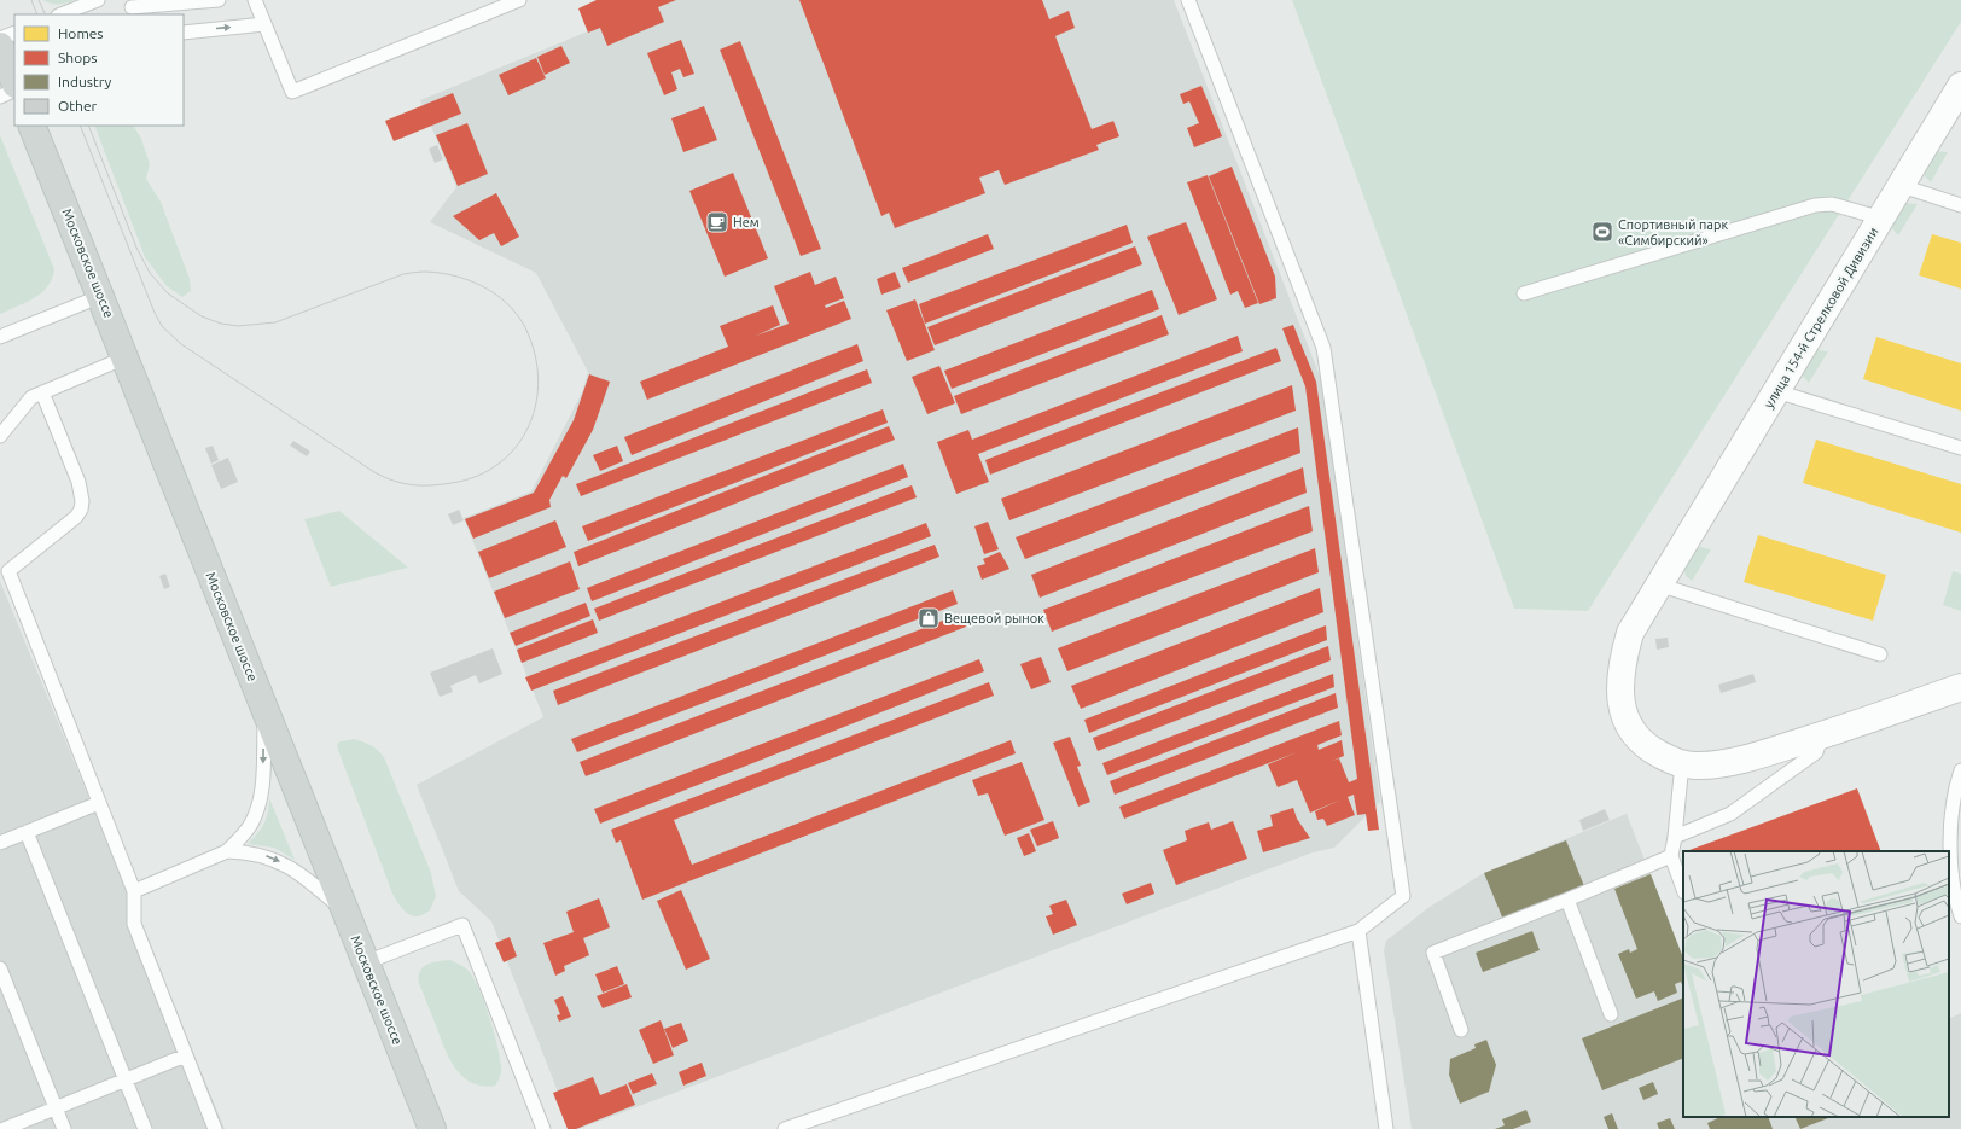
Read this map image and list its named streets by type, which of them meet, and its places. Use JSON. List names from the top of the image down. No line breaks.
{"streets":{"main road":["Московское шоссе"],"street":["улица 154-й Стрелковой Дивизии"]},"places":{"cafe":["Нем"],"sports":["Спортивный парк «Симбирский»"],"shop":["Вещевой рынок"]},"legend":["Homes","Shops","Industry","Other"]}
